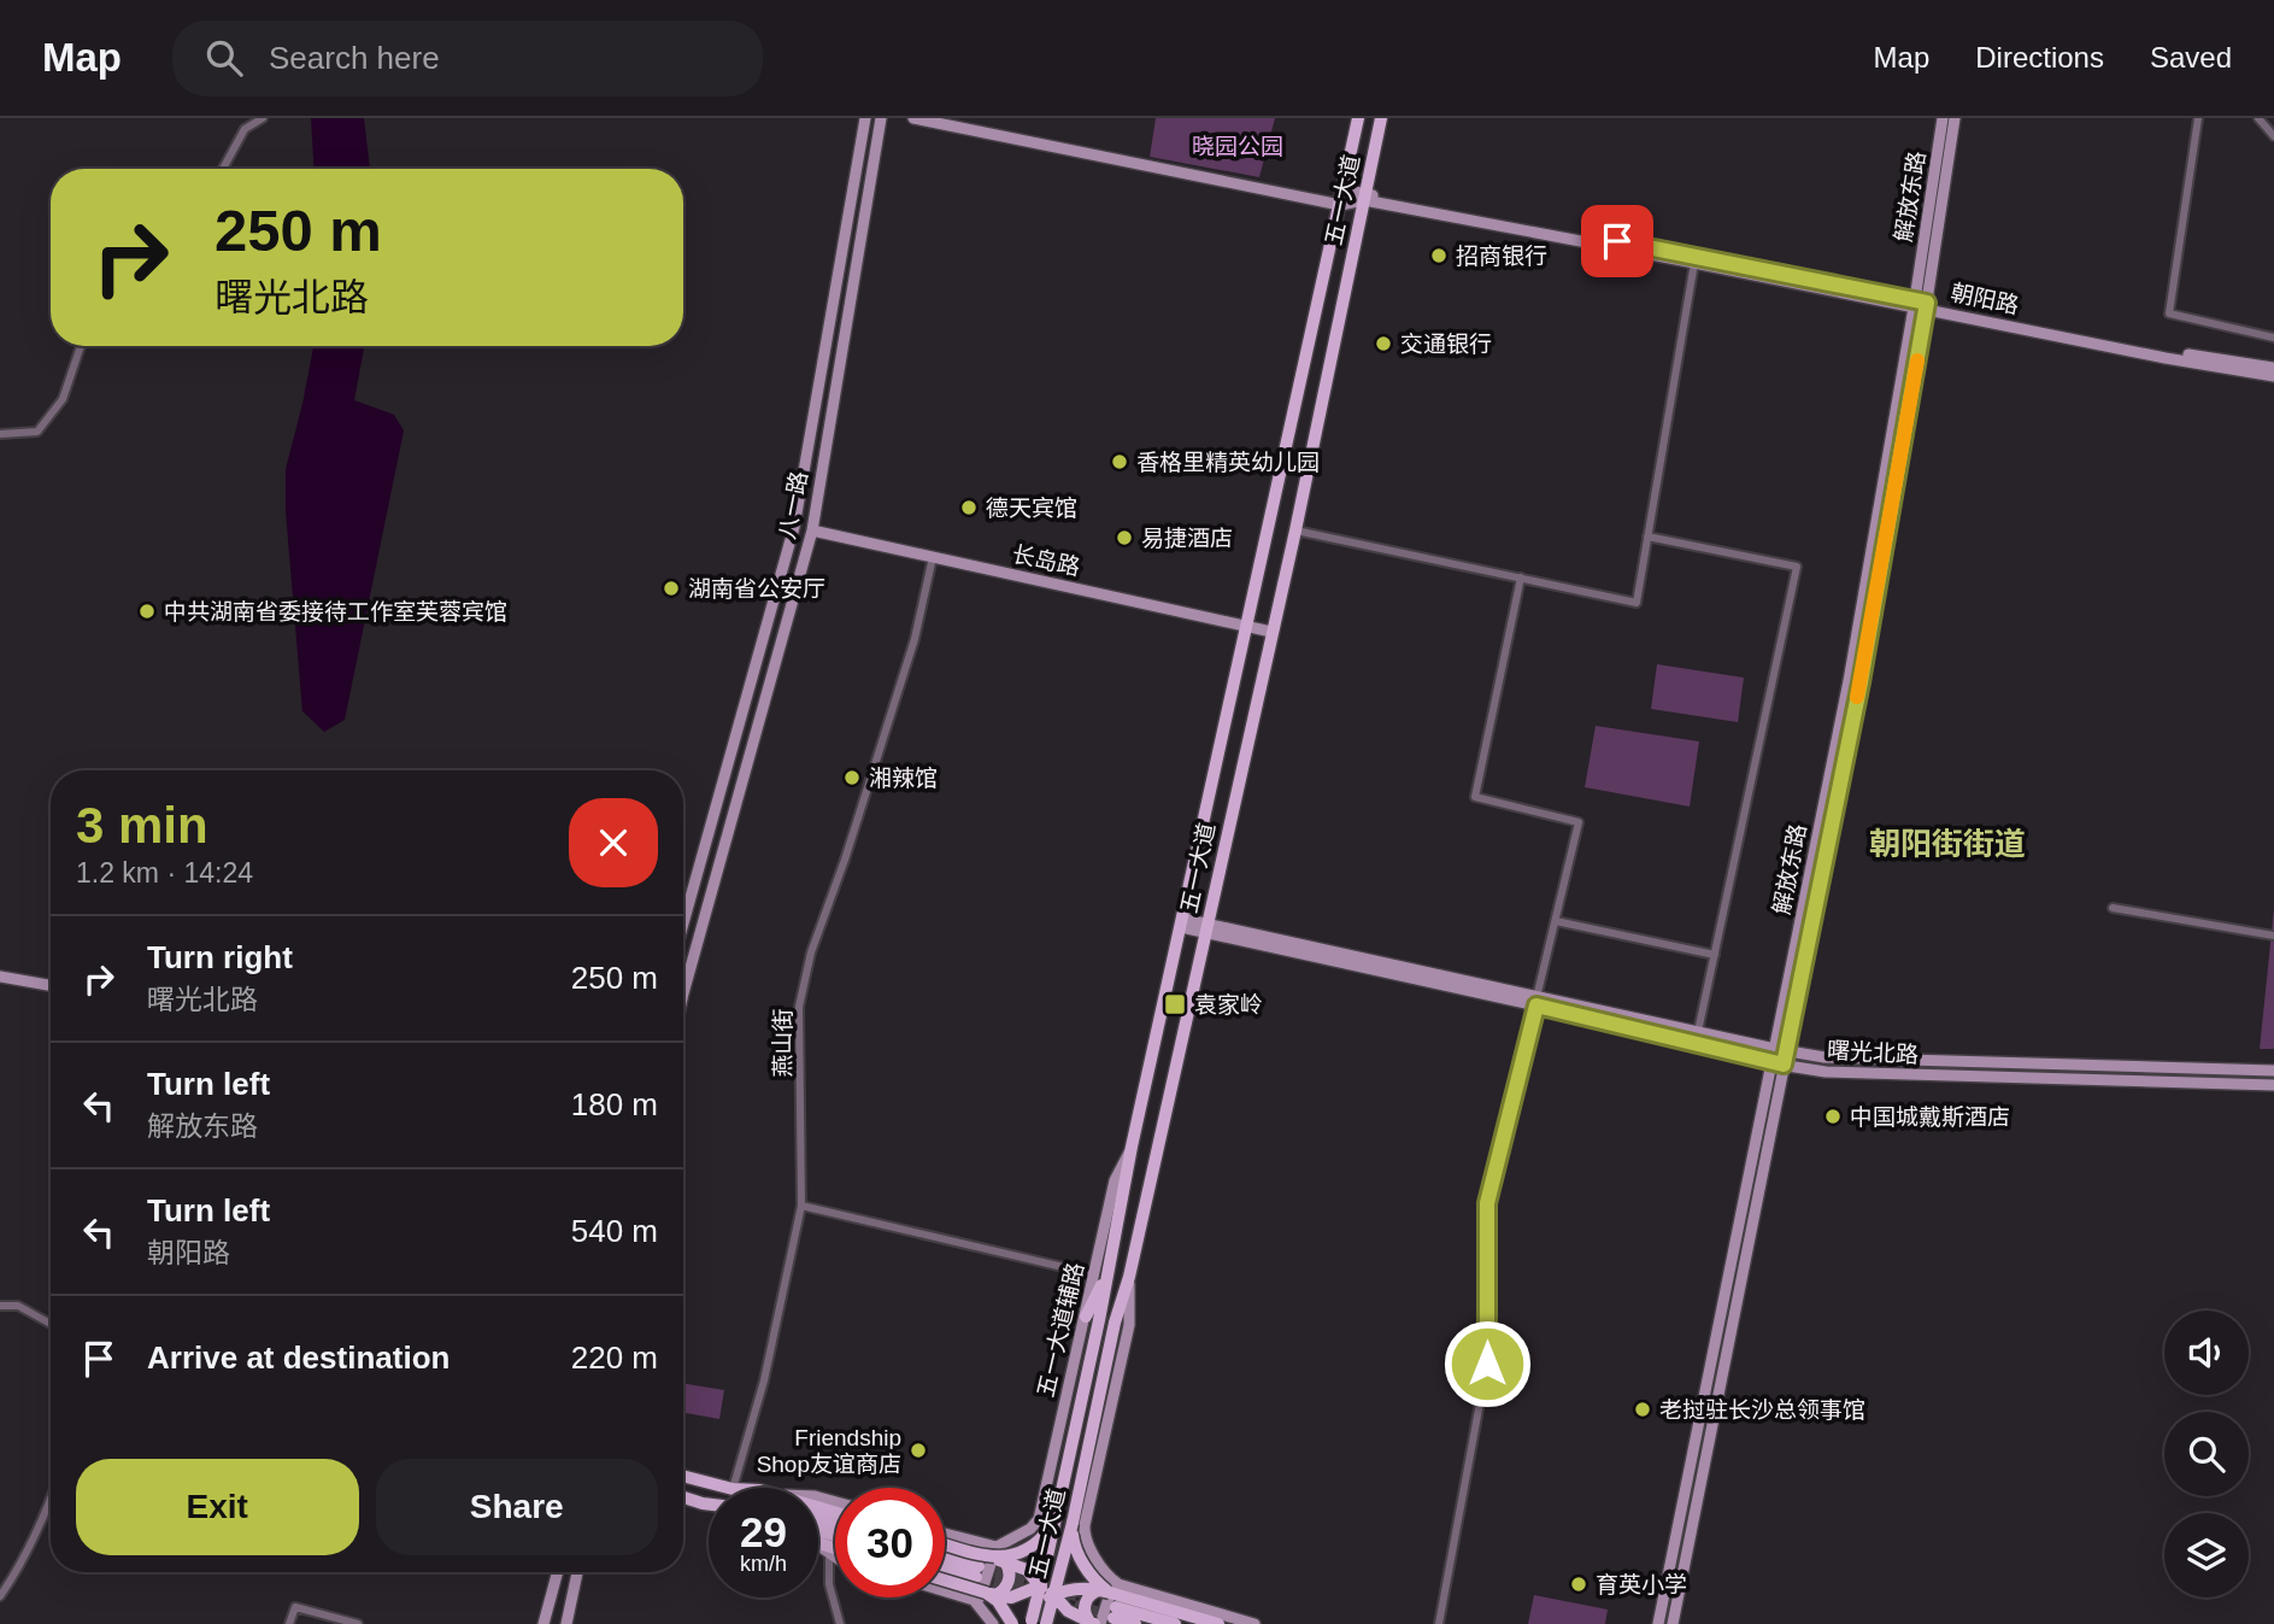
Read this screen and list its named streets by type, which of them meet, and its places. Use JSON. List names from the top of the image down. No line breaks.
{"streets":{"main road":["五一大道"],"street":["解放东路","朝阳路","八一路","长岛路","燕山街","曙光北路","五一大道辅路"]},"crossings":[["解放东路","朝阳路"],["解放东路","曙光北路"],["五一大道","朝阳路"],["五一大道","长岛路"],["五一大道","曙光北路"],["五一大道","五一大道辅路"],["八一路","长岛路"],["长岛路","燕山街"]],"districts":["朝阳街街道"],"parks":["晓园公园"],"places":{"other":["招商银行","交通银行","香格里精英幼儿园","德天宾馆","易捷酒店","湖南省公安厅","中共湖南省委接待工作室芙蓉宾馆","湘辣馆","中国城戴斯酒店","老挝驻长沙总领事馆","Friendship Shop友谊商店","育英小学"],"transit":["袁家岭"]},"page":{"header":"Map","search":"Search here","nav":["Map","Directions","Saved"],"turn":["250 m","曙光北路"],"heading":["3 min","1.2 km · 14:24"],"list":[{"name":"Turn right","note":"曙光北路","value":"250 m"},{"name":"Turn left","note":"解放东路","value":"180 m"},{"name":"Turn left","note":"朝阳路","value":"540 m"},{"name":"Arrive at destination","value":"220 m"}],"buttons":["Exit","Share"],"speed":"29 km/h","limit":"30"}}
